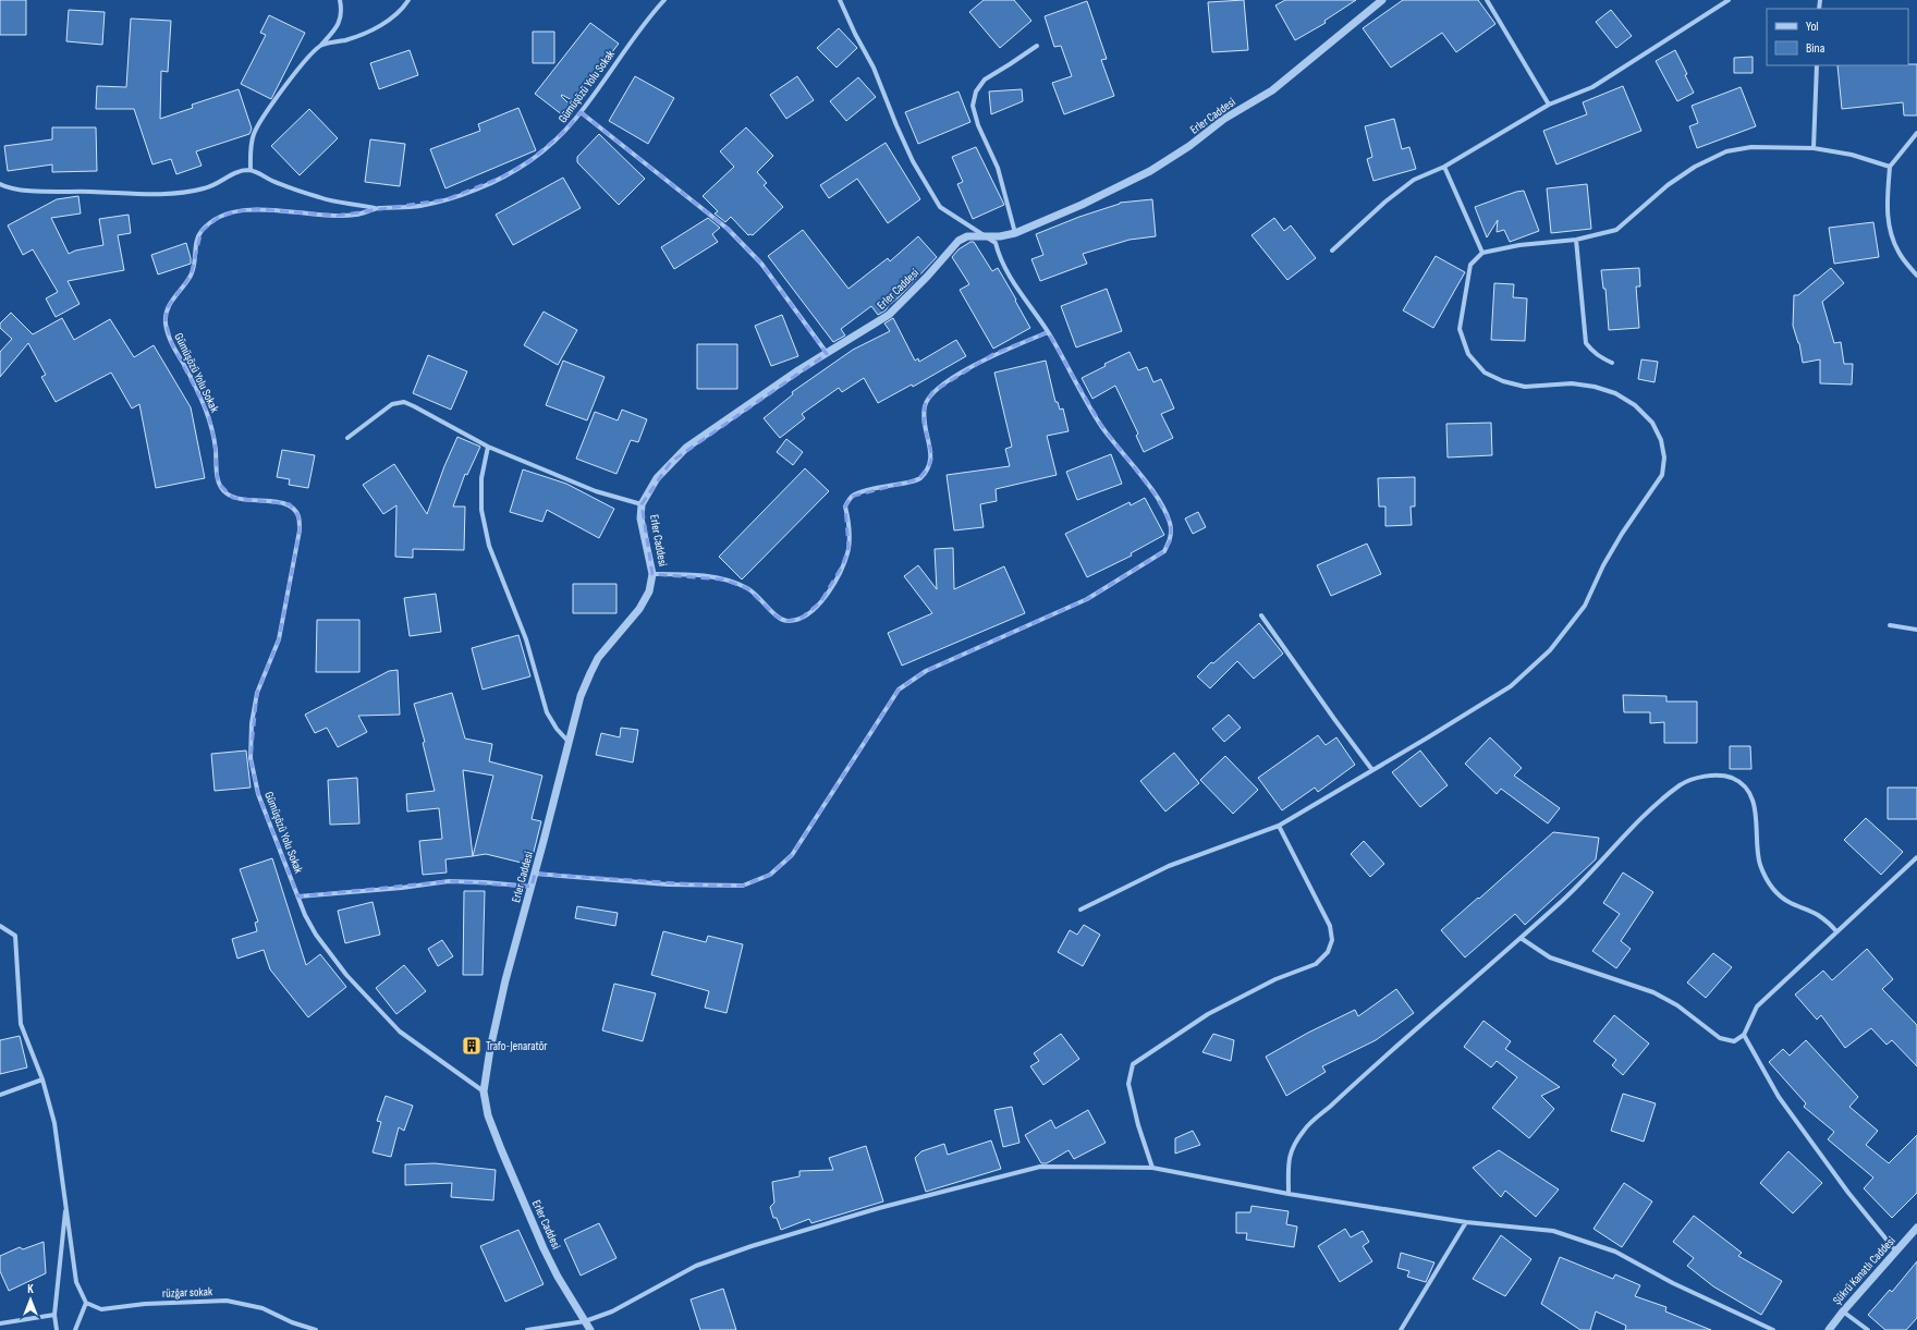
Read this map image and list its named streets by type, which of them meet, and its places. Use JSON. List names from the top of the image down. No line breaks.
{"streets":{"street":["Gümüşözü Yolu Sokak","Erler Caddesi","Şükrü Kanatlı Caddesi","rüzğar sokak"]},"crossings":[["Gümüşözü Yolu Sokak","Erler Caddesi"]],"places":{"building":["Trafo-Jenaratör"]},"legend":["Yol","Bina"],"north":"top"}
